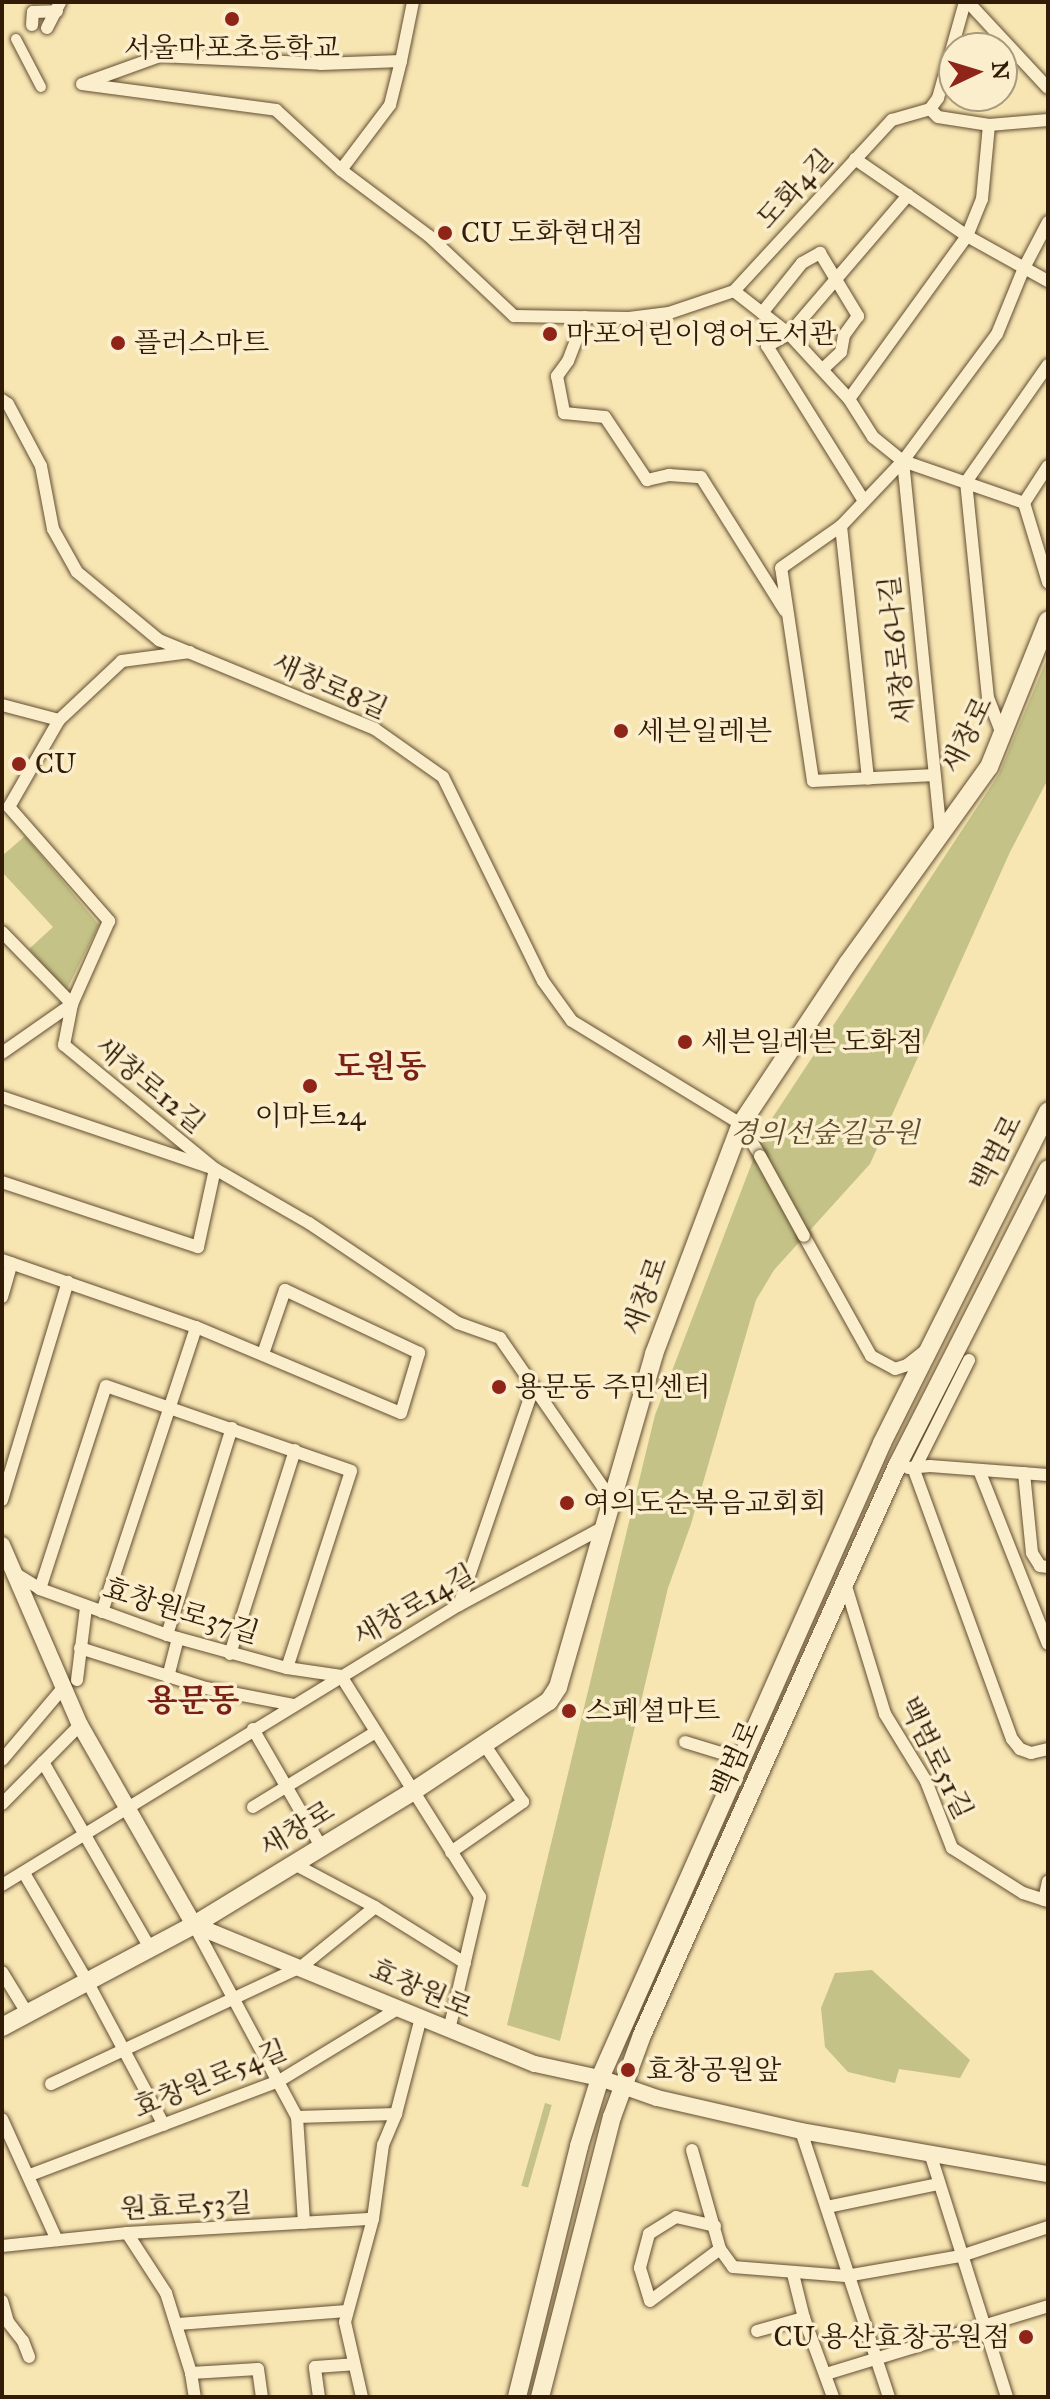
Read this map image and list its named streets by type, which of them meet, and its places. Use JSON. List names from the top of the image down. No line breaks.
{"streets":{"main road":["새창로","백범로"],"street":["도화4길","새창로6나길","새창로8길","새창로12길","새창로14길","효창원로37길","백범로51길","효창원로","효창원로54길","원효로53길"]},"crossings":[["새창로6나길","새창로"],["새창로8길","새창로"],["새창로8길","새창로12길"],["새창로","새창로12길"],["새창로","새창로14길"],["새창로","효창원로"],["백범로","백범로51길"],["백범로","효창원로"],["새창로14길","효창원로37길"],["효창원로","효창원로54길"]],"districts":["도원동","용문동"],"parks":["경의선숲길공원"],"places":["서울마포초등학교","CU 도화현대점","마포어린이영어도서관","플러스마트","세븐일레븐","CU","세븐일레븐 도화점","이마트24","용문동 주민센터","여의도순복음교회회","스페셜마트","효창공원앞","CU 용산효창공원점"],"north":"right"}
